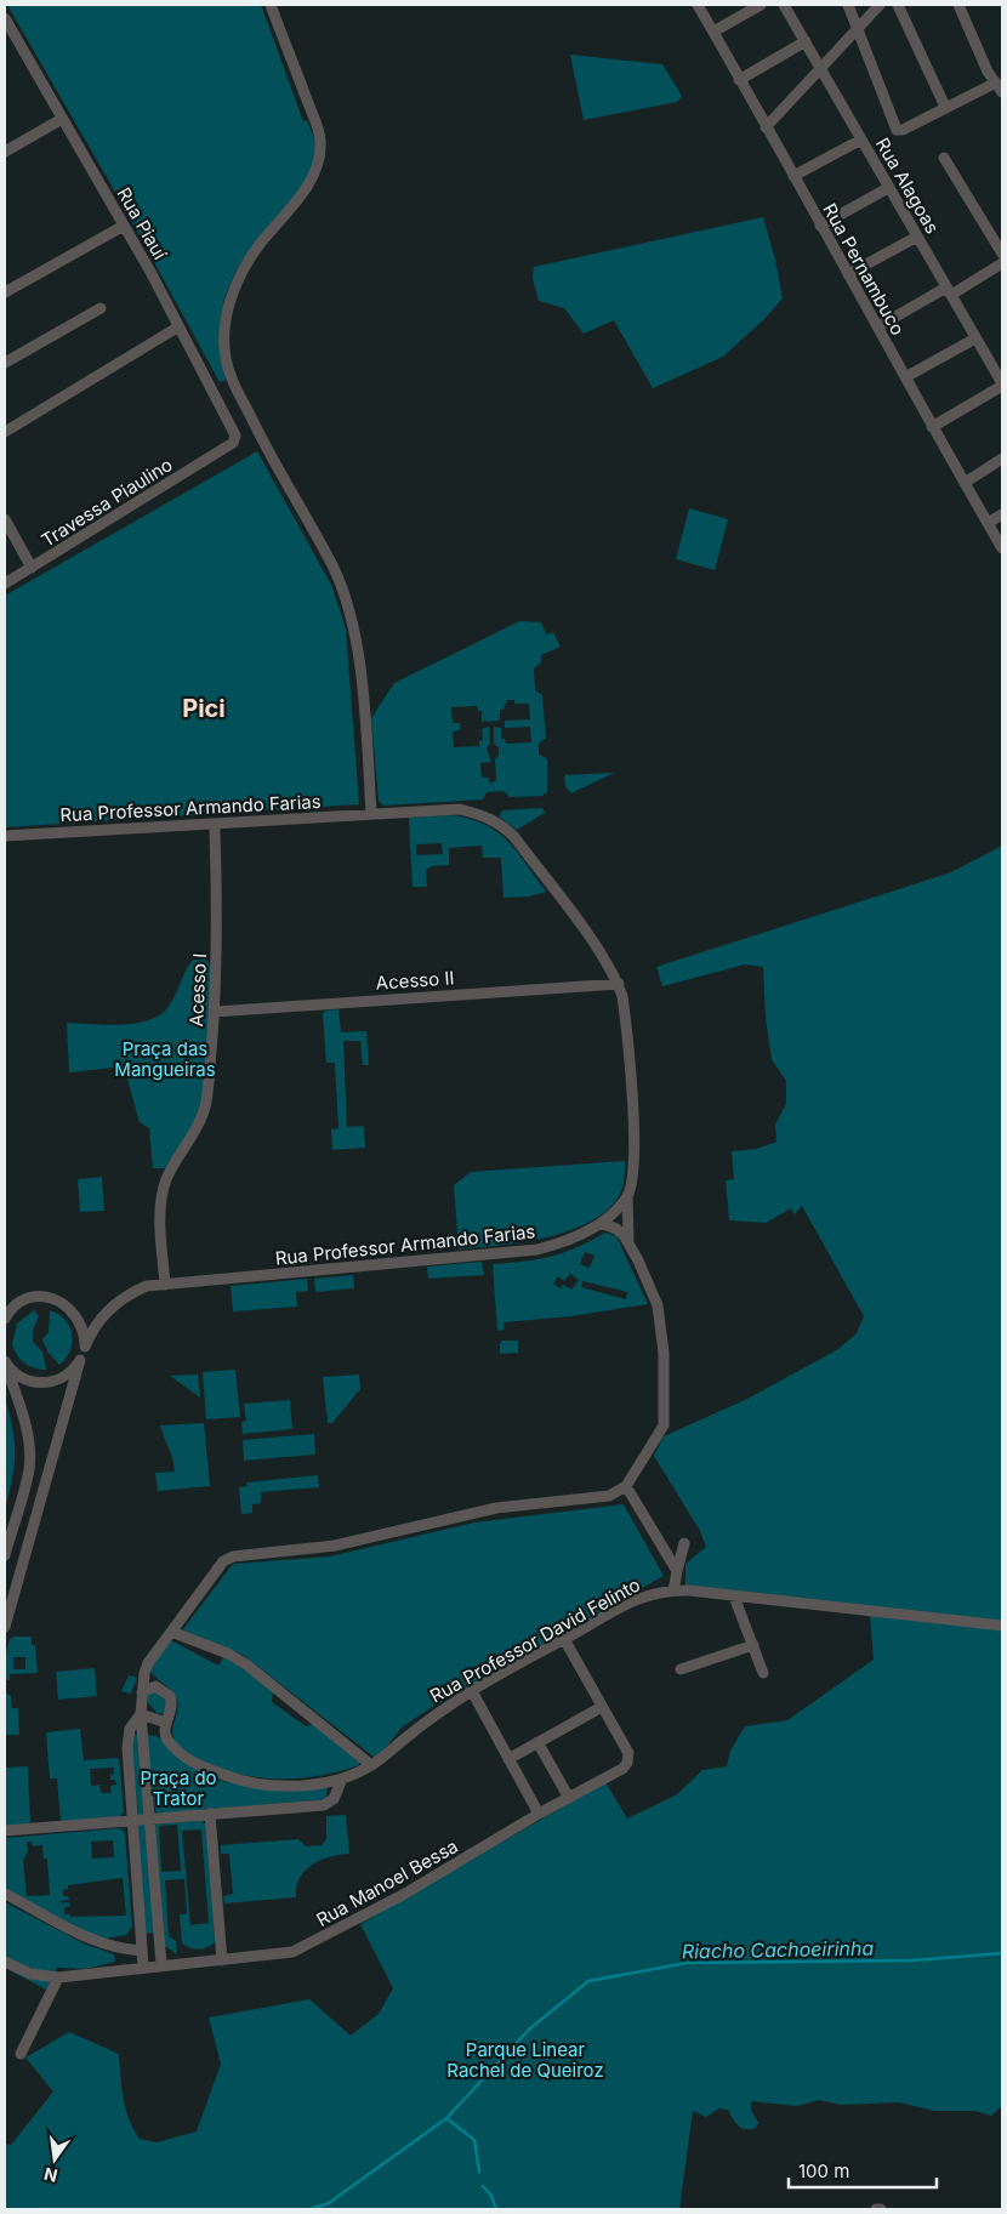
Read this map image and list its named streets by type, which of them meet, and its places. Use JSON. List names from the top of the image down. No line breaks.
{"streets":{"street":["Rua Alagoas","Rua Piauí","Rua Pernambuco","Travessa Piaulino","Rua Professor Armando Farias","Acesso II","Acesso I","Rua Professor David Felinto","Rua Manoel Bessa"]},"crossings":[["Rua Piauí","Travessa Piaulino"],["Rua Professor Armando Farias","Acesso II"],["Rua Professor Armando Farias","Acesso I"],["Acesso II","Acesso I"]],"districts":["Pici"],"water":["Riacho Cachoeirinha"],"parks":["Praça das Mangueiras","Praça do Trator","Parque Linear Rachel de Queiroz"],"scale_bar":"100 m","north":"bottom"}
